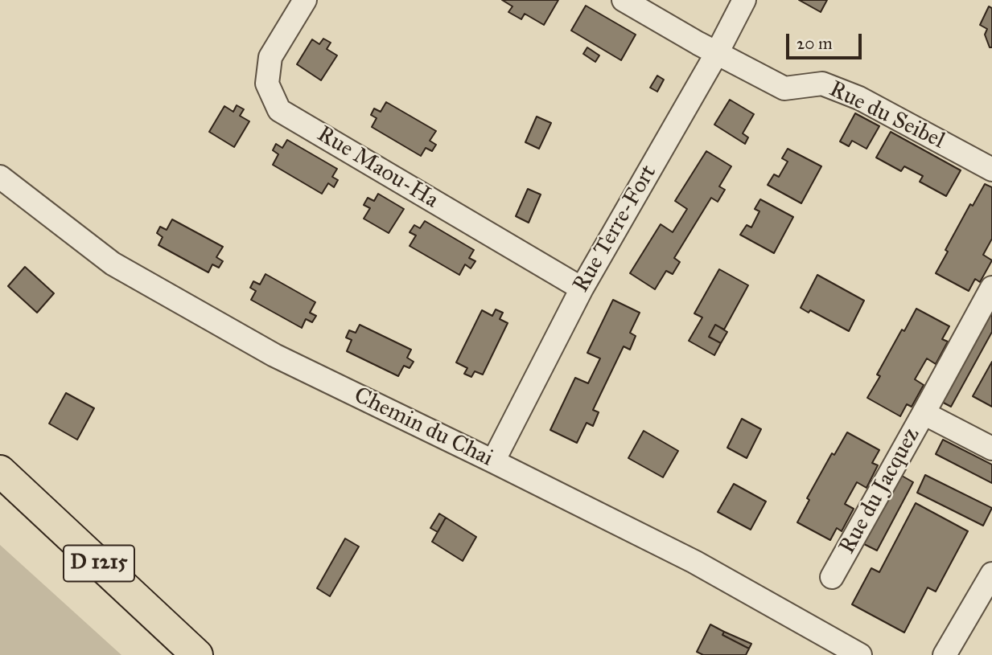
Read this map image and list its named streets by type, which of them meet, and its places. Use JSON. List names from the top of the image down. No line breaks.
{"streets":{"main road":["D 1215"],"street":["Rue du Seibel","Rue Maou-Ha","Rue Terre-Fort","Chemin du Chai","Rue du Jacquez"]},"crossings":[["Rue du Seibel","Rue Terre-Fort"],["Rue Maou-Ha","Rue Terre-Fort"],["Rue Terre-Fort","Chemin du Chai"]],"scale_bar":"20 m"}
